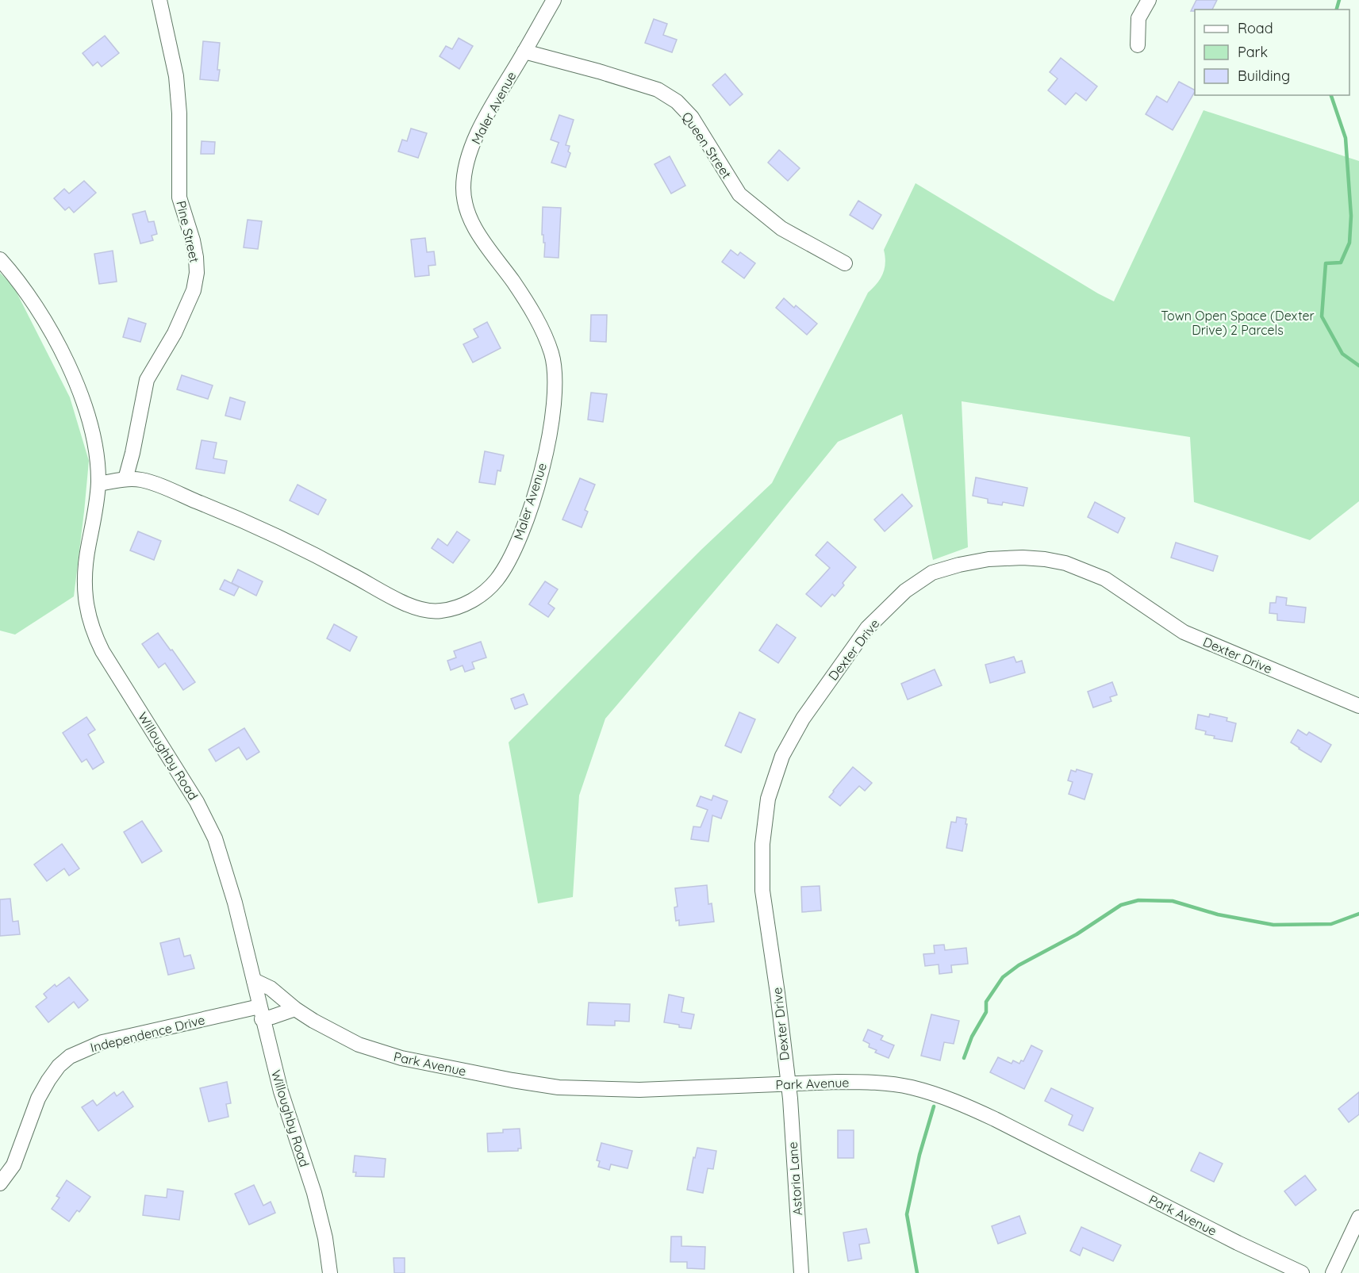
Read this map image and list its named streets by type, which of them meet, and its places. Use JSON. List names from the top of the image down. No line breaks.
{"streets":{"street":["Maler Avenue","Queen Street","Pine Street","Dexter Drive","Willoughby Road","Independence Drive","Park Avenue","Astoria Lane"]},"crossings":[["Maler Avenue","Queen Street"],["Maler Avenue","Pine Street"],["Maler Avenue","Willoughby Road"],["Dexter Drive","Park Avenue"],["Dexter Drive","Astoria Lane"],["Willoughby Road","Independence Drive"],["Willoughby Road","Park Avenue"],["Park Avenue","Astoria Lane"]],"parks":["Town Open Space (Dexter Drive) 2 Parcels"],"legend":["Road","Park","Building"]}
